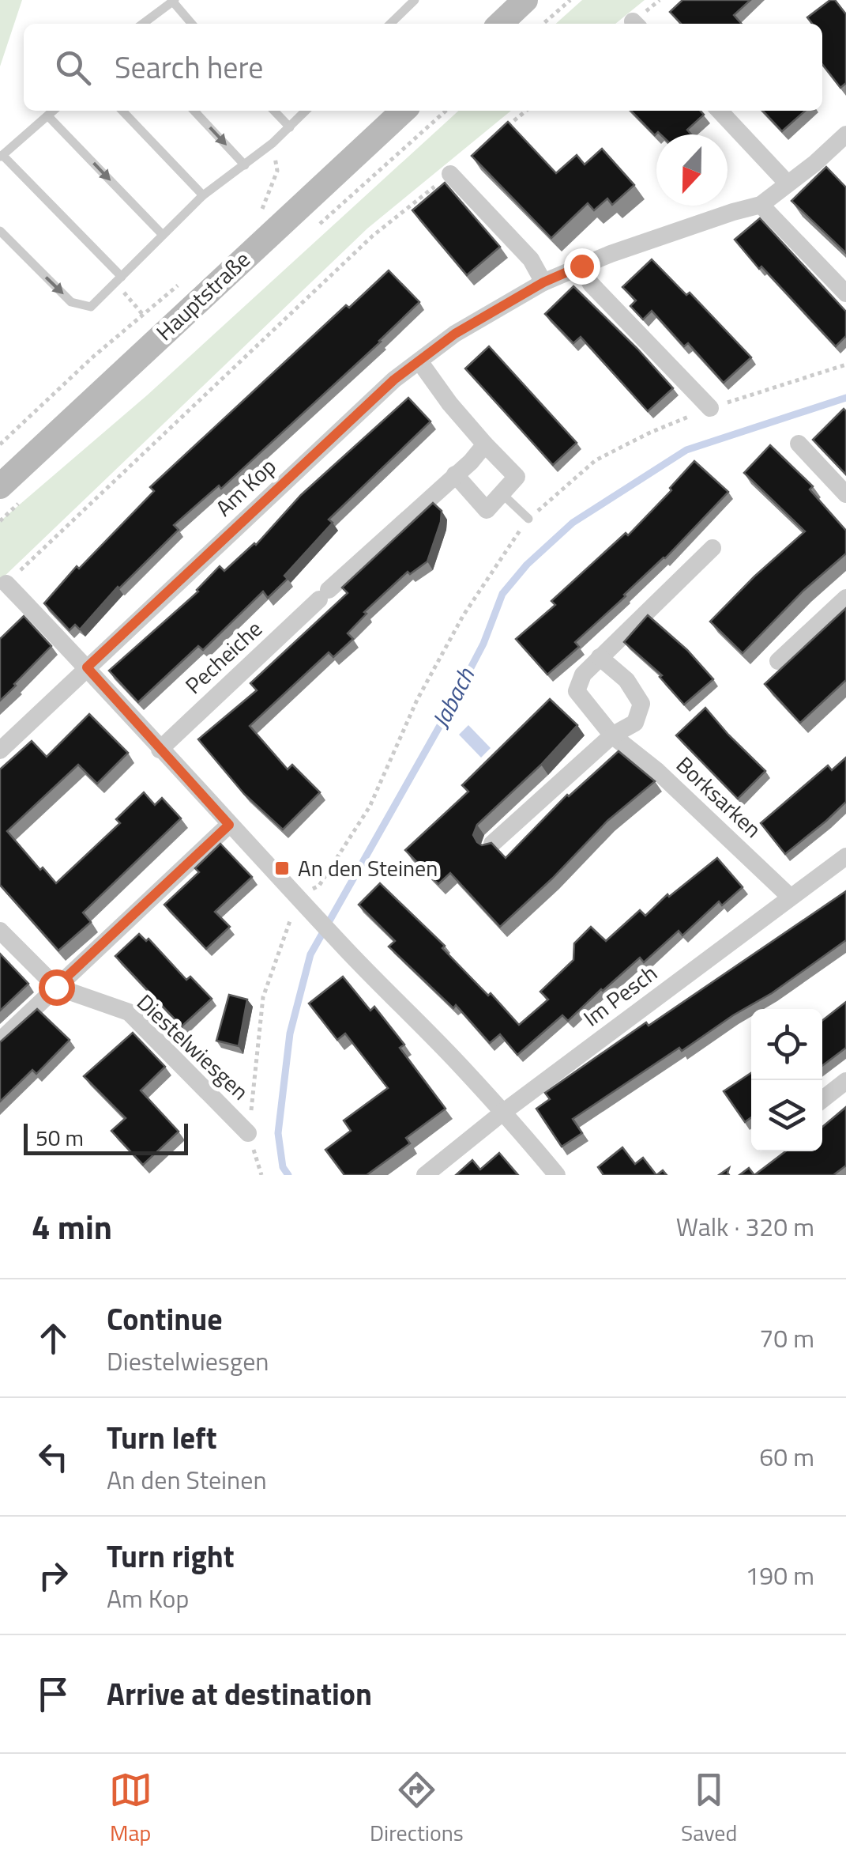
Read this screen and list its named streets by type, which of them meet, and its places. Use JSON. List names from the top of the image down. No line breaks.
{"streets":{"main road":["Hauptstraße"],"street":["Am Kop","Pecheiche","Borksarken","Im Pesch","Diestelwiesgen"]},"crossings":[["Borksarken","Im Pesch"]],"water":["Jabach"],"places":{"transit":["An den Steinen"]},"scale_bar":"50 m","north":"bottom","page":{"search":"Search here","scale":"50 m","heading":["4 min","Walk · 320 m"],"list":[["Continue","Diestelwiesgen","70 m"],["Turn left","An den Steinen","60 m"],["Turn right","Am Kop","190 m"],"Arrive at destination"],"nav":["Map","Directions","Saved"]}}
